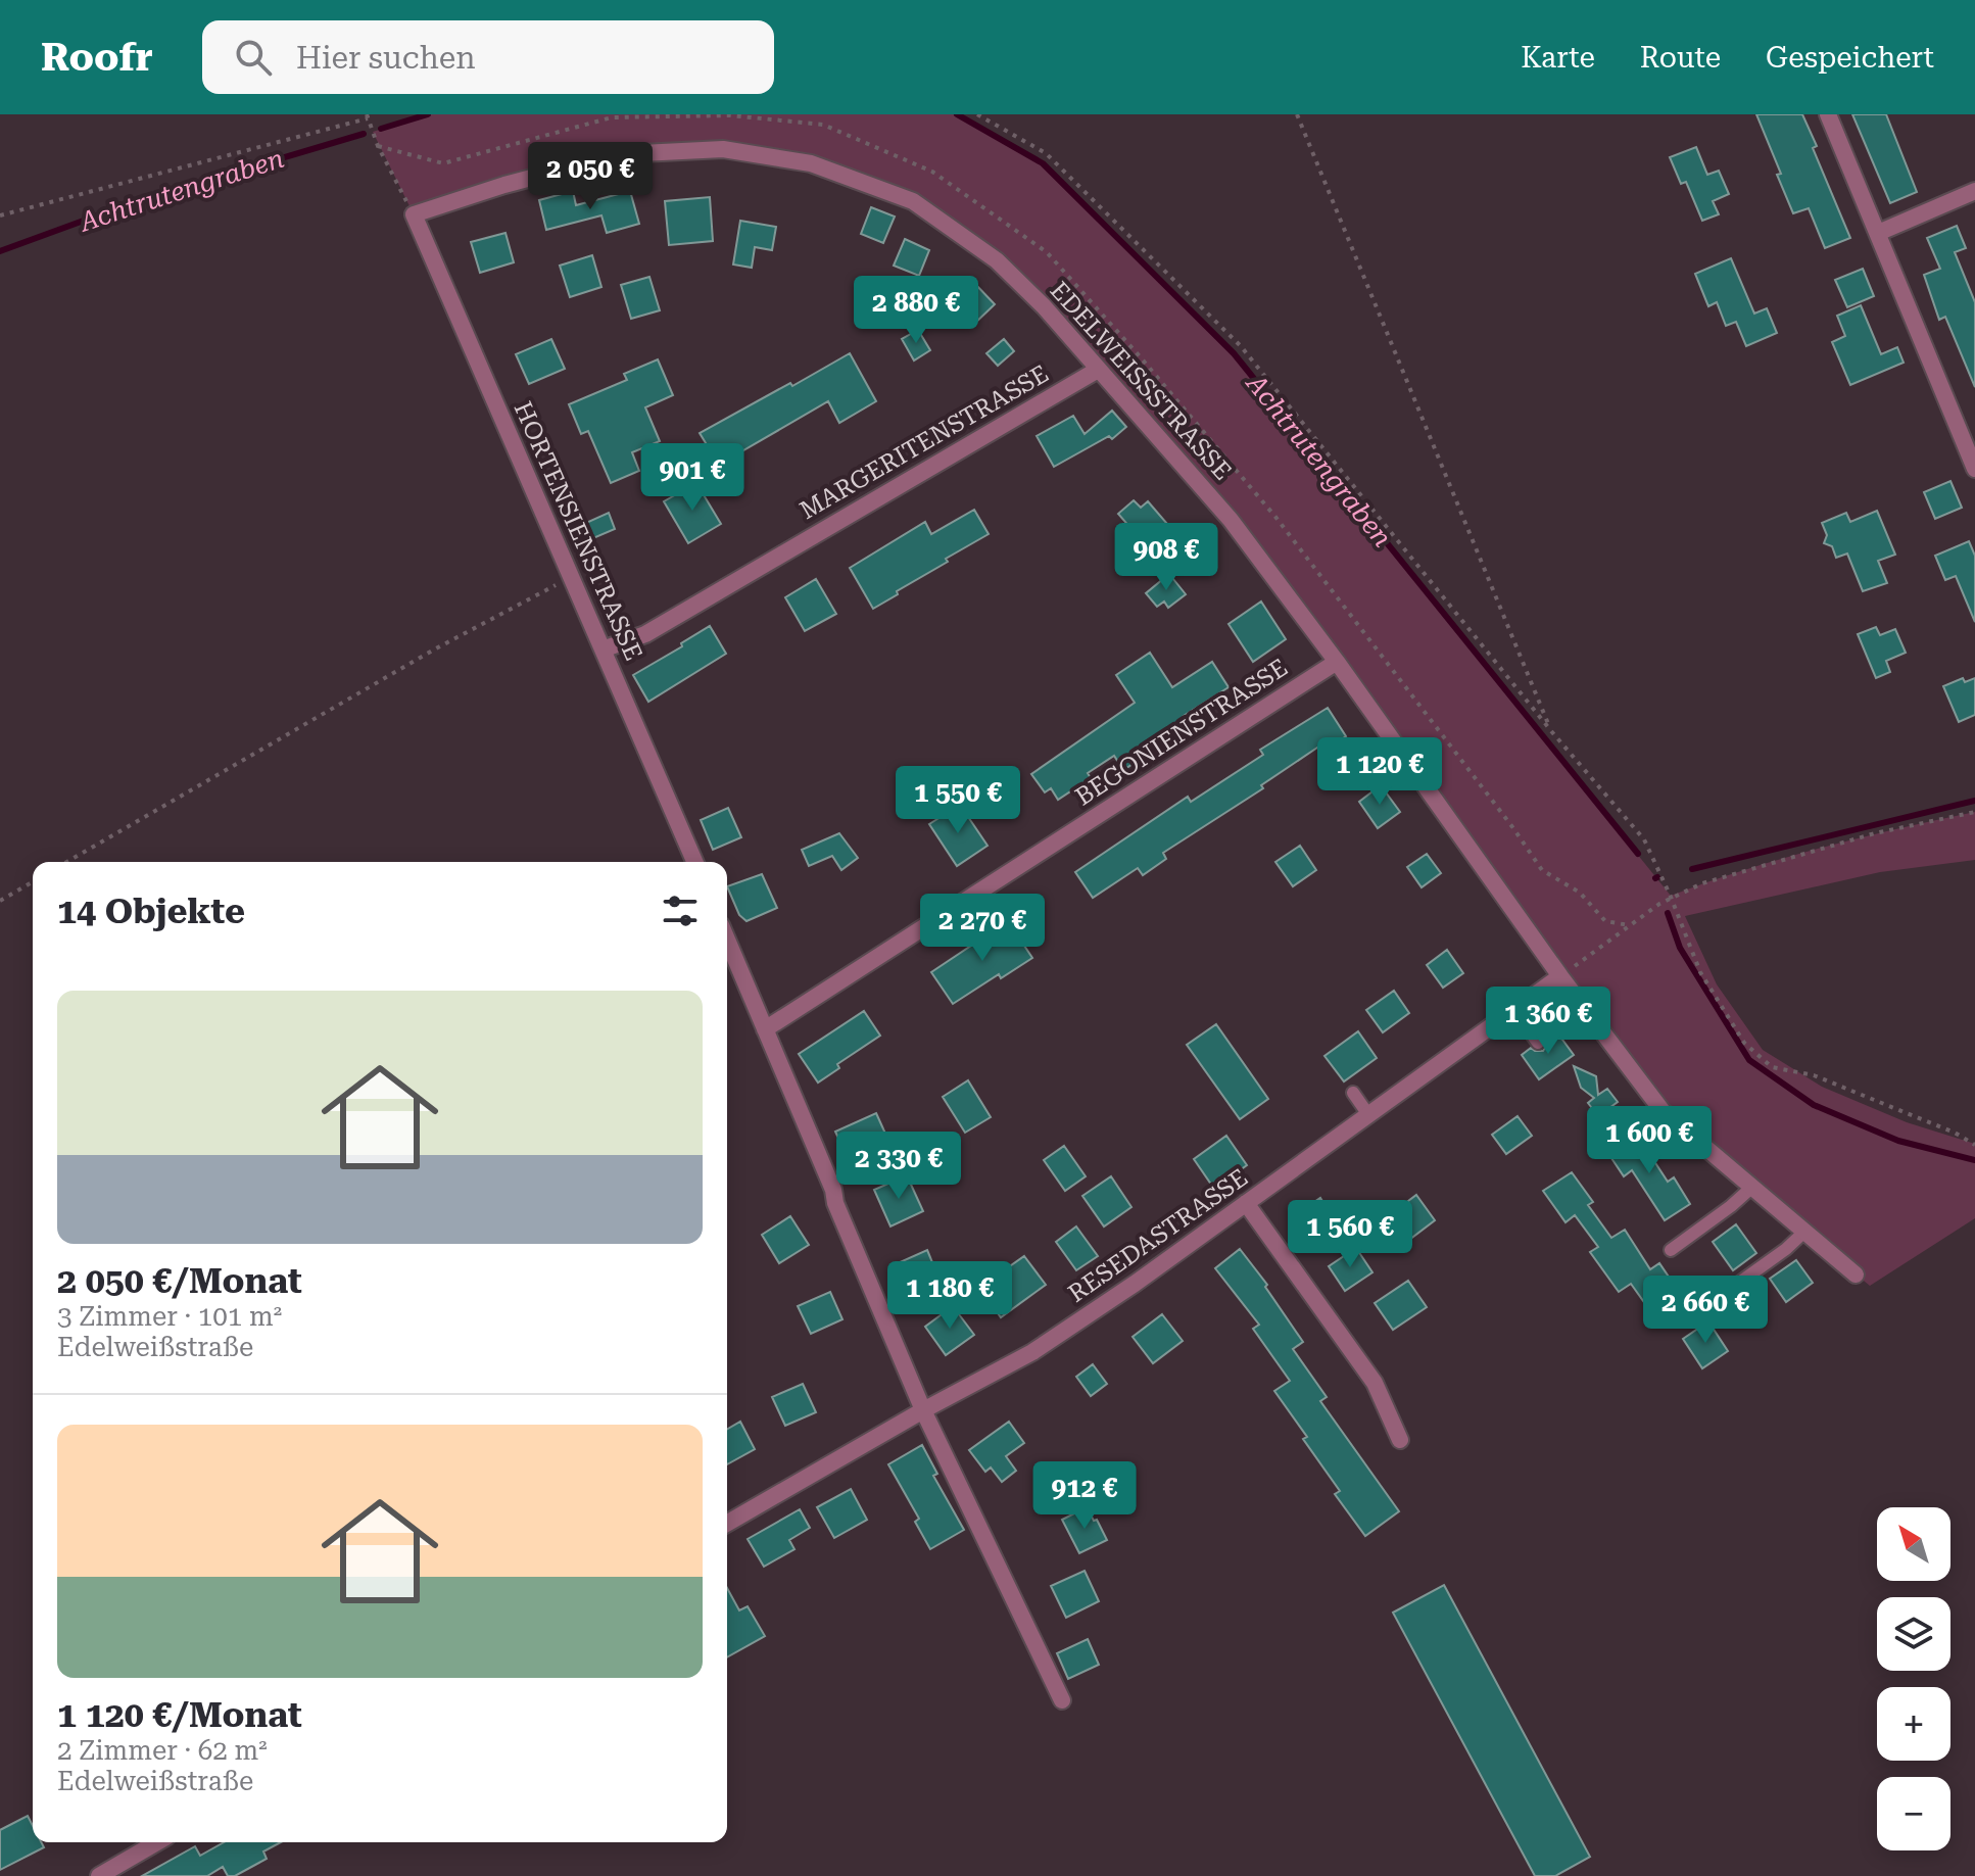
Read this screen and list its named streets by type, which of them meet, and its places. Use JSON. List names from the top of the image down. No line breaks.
{"streets":{"street":["EDELWEISSSTRASSE","MARGERITENSTRASSE","HORTENSIENSTRASSE","BEGONIENSTRASSE","RESEDASTRASSE"]},"crossings":[["EDELWEISSSTRASSE","MARGERITENSTRASSE"],["EDELWEISSSTRASSE","HORTENSIENSTRASSE"],["EDELWEISSSTRASSE","BEGONIENSTRASSE"],["EDELWEISSSTRASSE","RESEDASTRASSE"],["MARGERITENSTRASSE","HORTENSIENSTRASSE"]],"water":["Achtrutengraben"],"north":"top left","page":{"header":"Roofr","search":"Hier suchen","nav":["Karte","Route","Gespeichert"],"price":["2 050 €","2 880 €","901 €","908 €","1 120 €","1 550 €","2 270 €","1 360 €","1 600 €","2 330 €","1 560 €","1 180 €","2 660 €","912 €"],"heading":"14 Objekte","list":[{"name":"2 050 €/Monat","note":"3 Zimmer · 101 m² · Edelweißstraße"},{"name":"1 120 €/Monat","note":"2 Zimmer · 62 m² · Edelweißstraße"}],"map_buttons":["+","−"]}}
